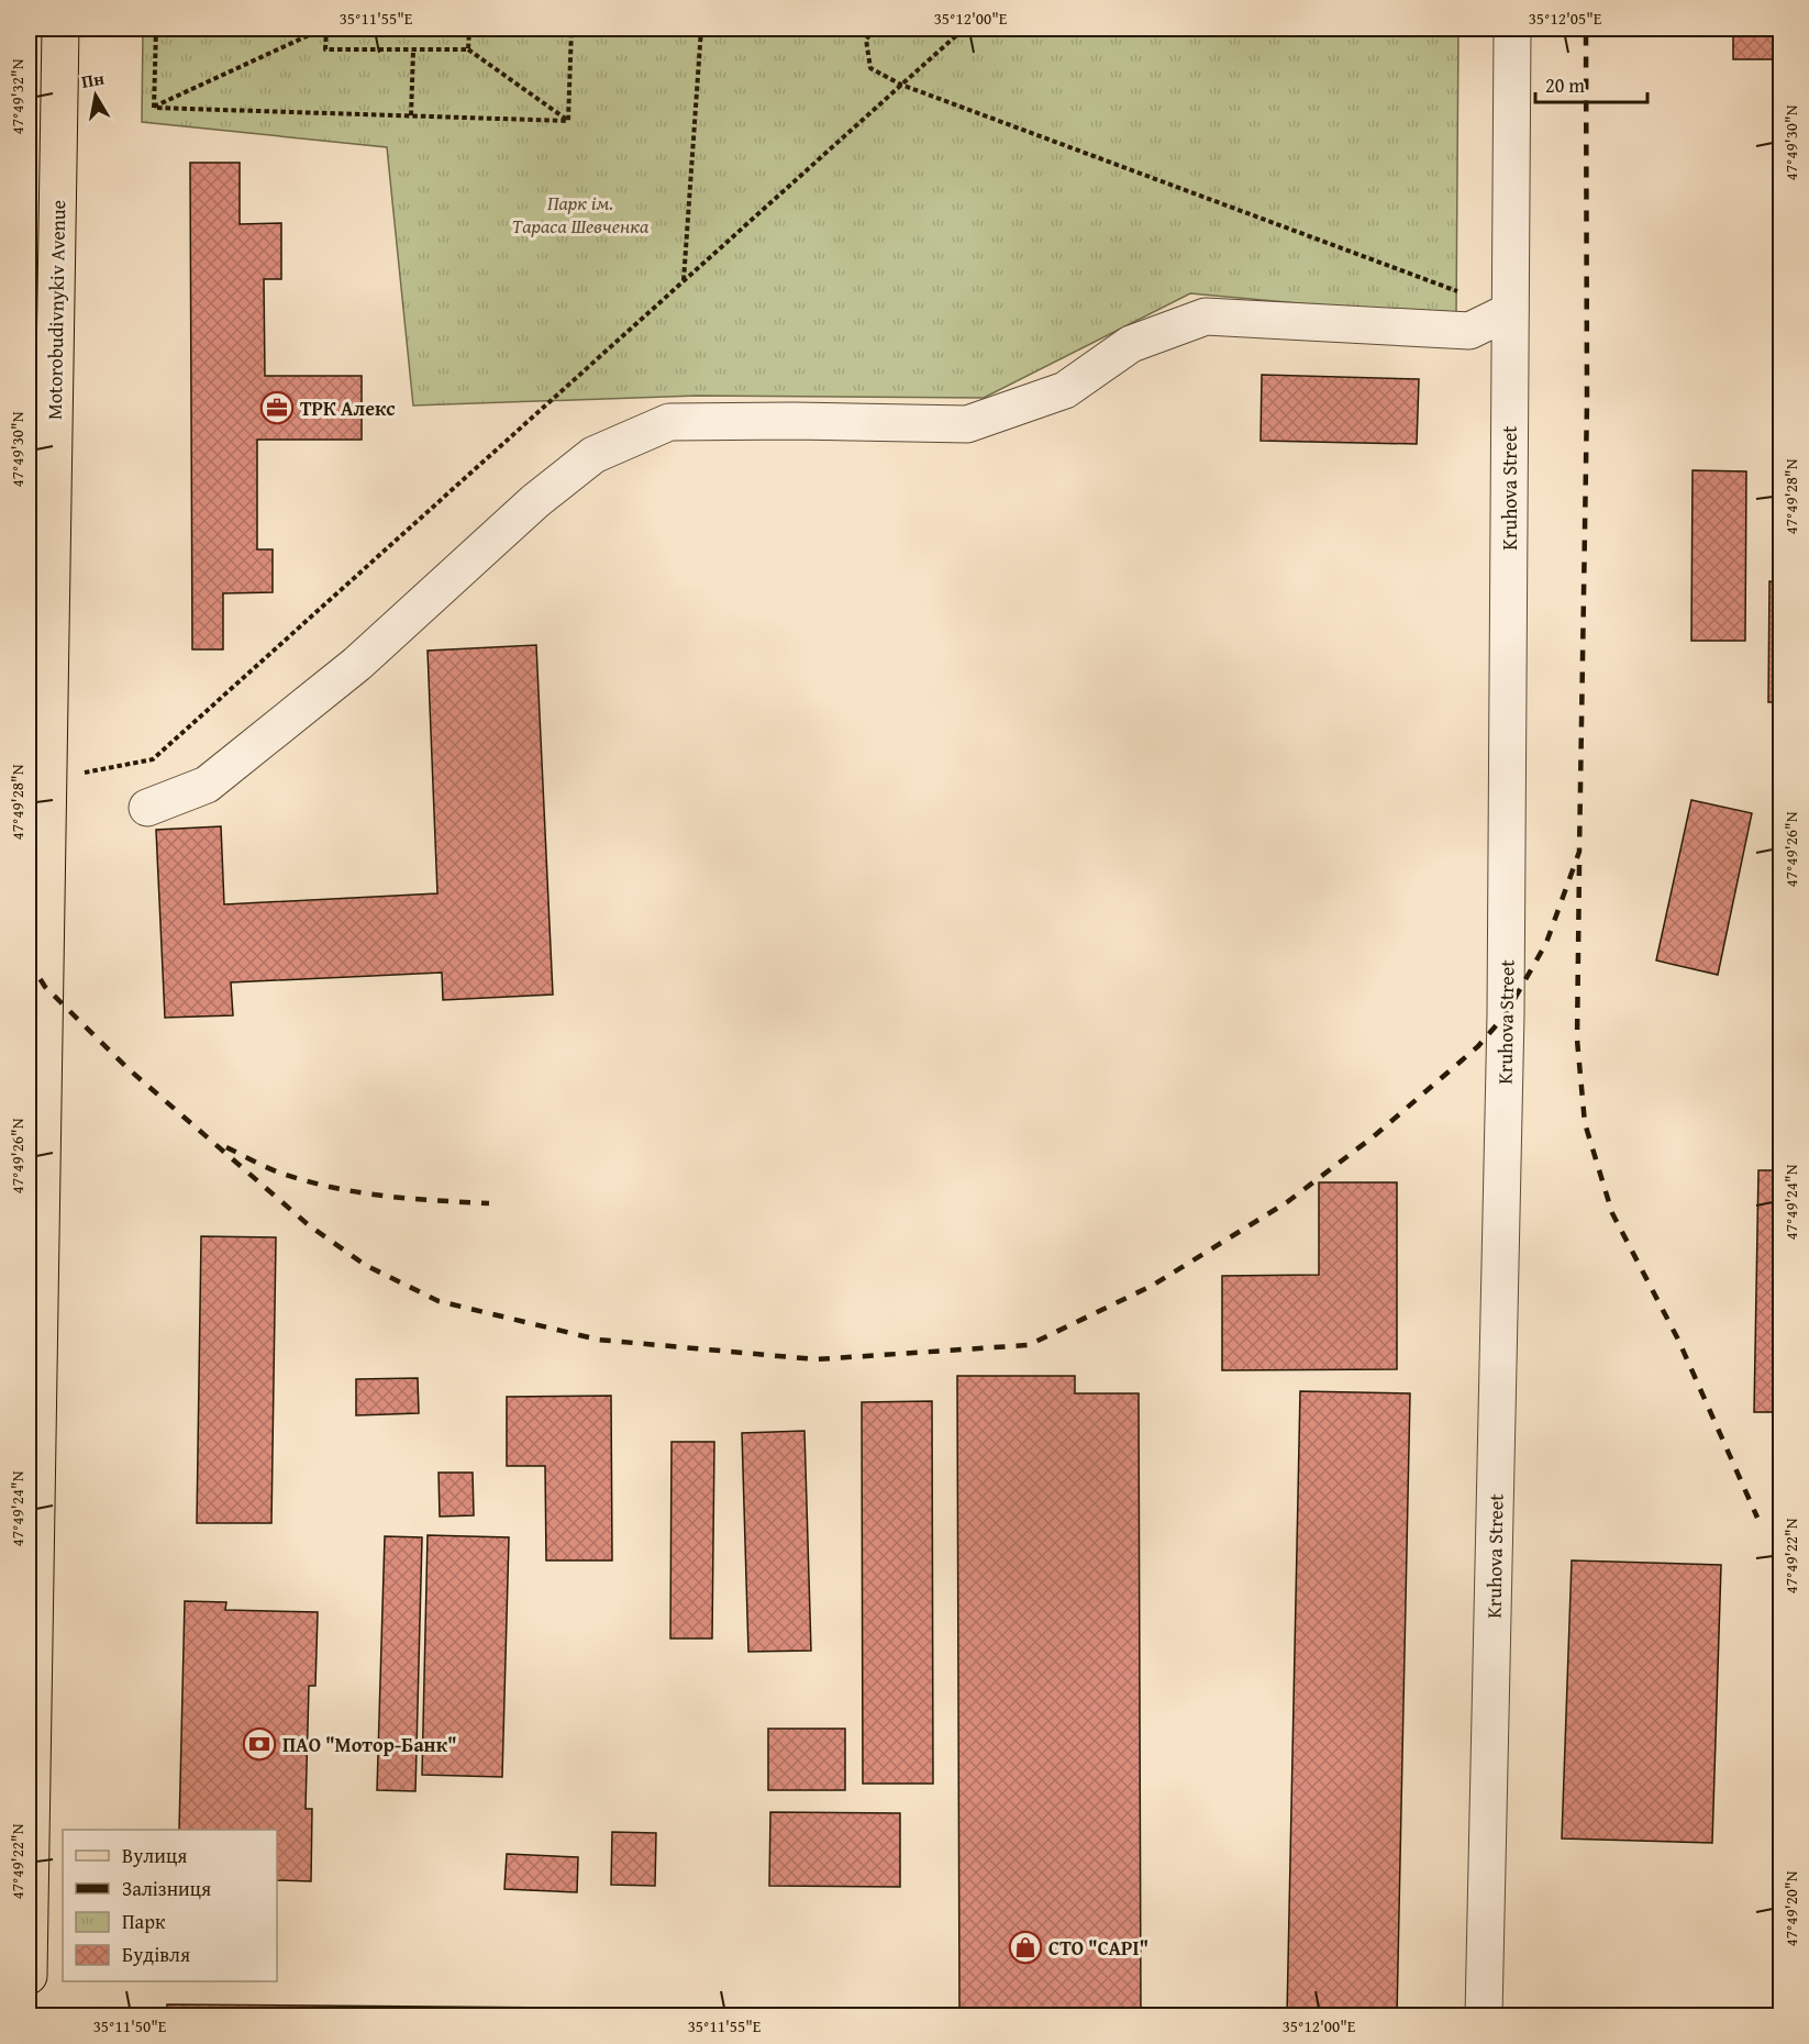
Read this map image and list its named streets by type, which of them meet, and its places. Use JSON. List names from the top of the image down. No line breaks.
{"streets":{"main road":["Motorobudivnykiv Avenue"],"street":["Kruhova Street"]},"parks":["Парк ім. Тараса Шевченка"],"places":{"office":["ТРК Алекс"],"bank":["ПАО \"Мотор-Банк\""],"shop":["СТО \"CAPI\""]},"legend":["Вулиця","Залізниця","Парк","Будівля"],"scale_bar":"20 m","north":"top","coordinates":["35°11'55\"E","35°12'00\"E","35°12'05\"E","47°49'32\"N","47°49'30\"N","47°49'28\"N","47°49'26\"N","47°49'24\"N","47°49'22\"N","47°49'20\"N","35°11'50\"E"]}
